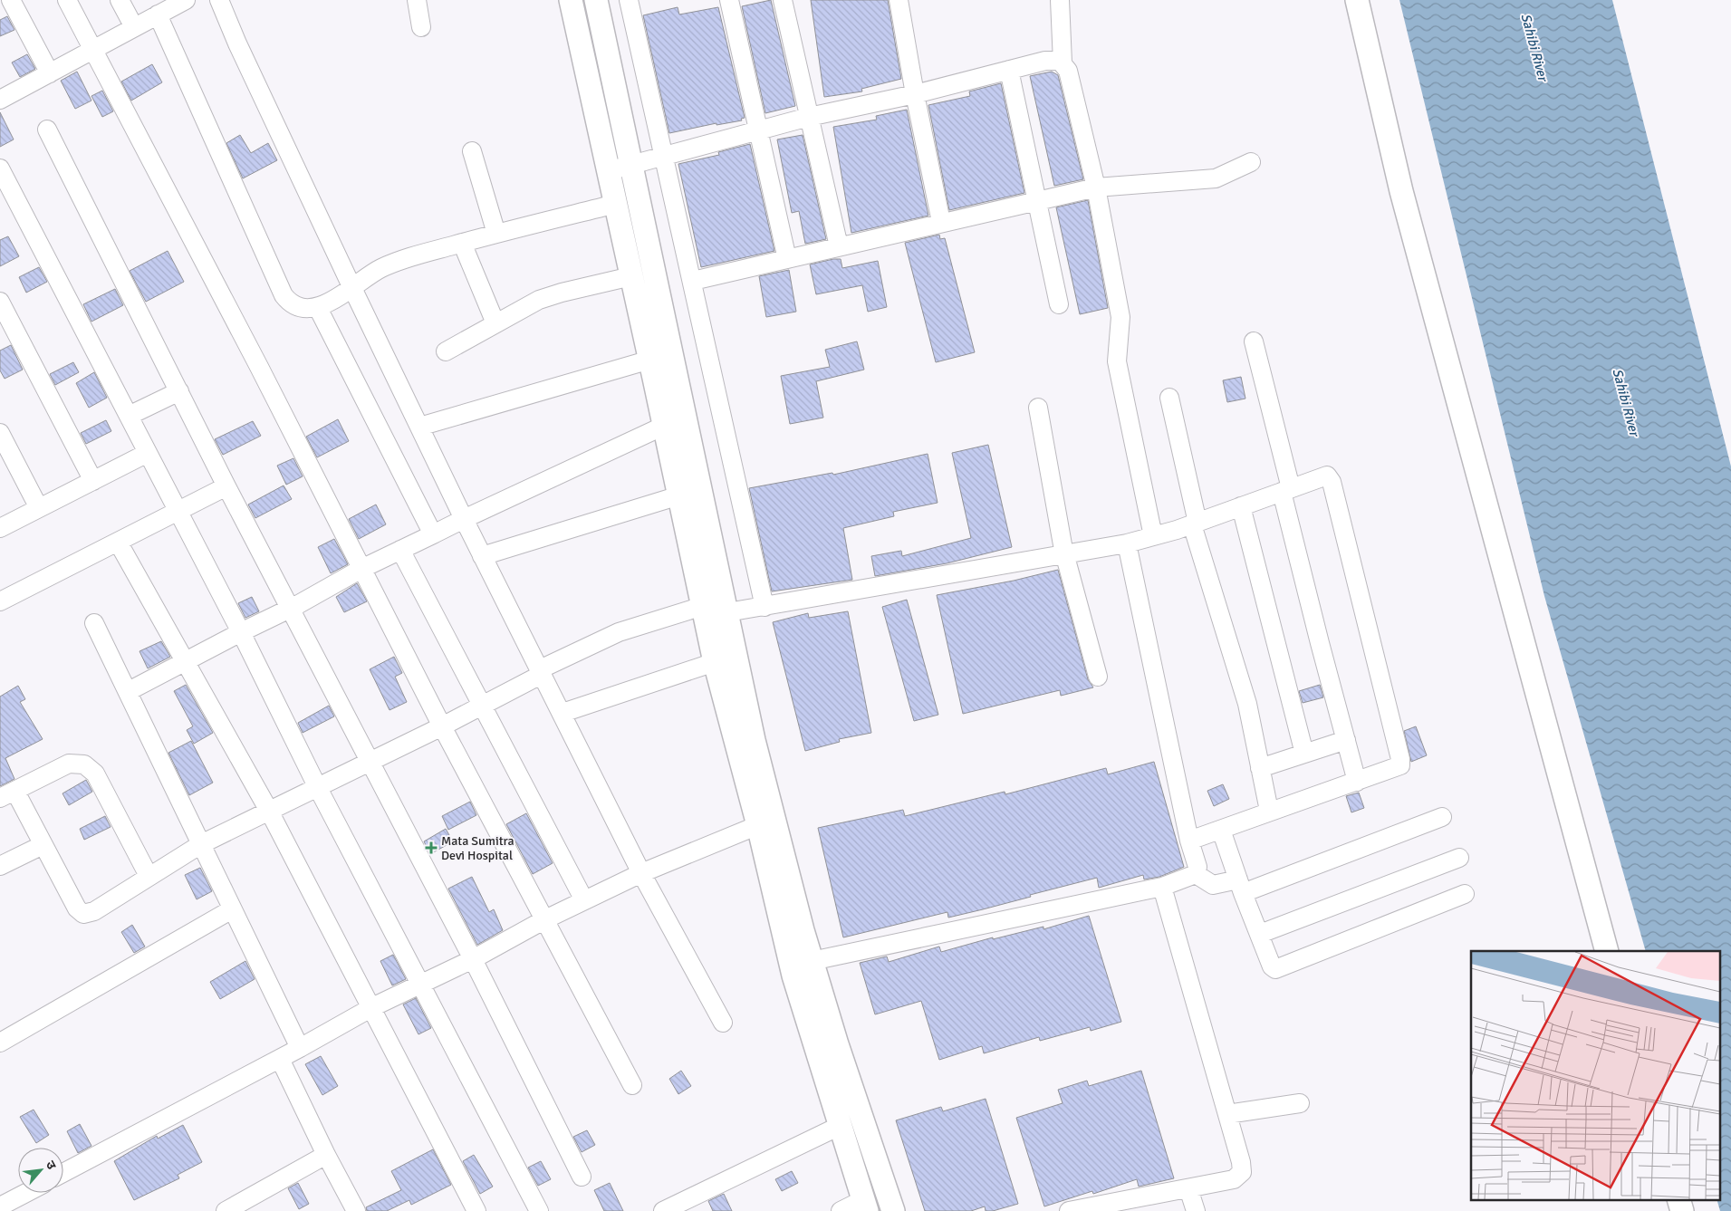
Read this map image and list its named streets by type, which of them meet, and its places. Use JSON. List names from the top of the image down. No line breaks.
{"water":["Sahibi River"],"places":{"health":["Mata Sumitra Devi Hospital"]},"north":"top right"}
